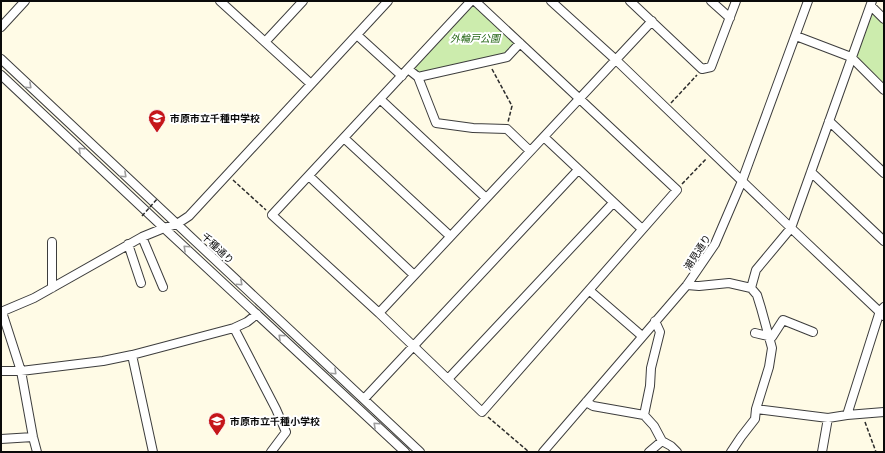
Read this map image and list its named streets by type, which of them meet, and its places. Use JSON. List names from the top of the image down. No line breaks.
{"streets":{"street":["千種通り","潮見通り"]},"parks":["外輪戸公園"],"places":{"school or university":["市原市立千種中学校","市原市立千種小学校"]}}
